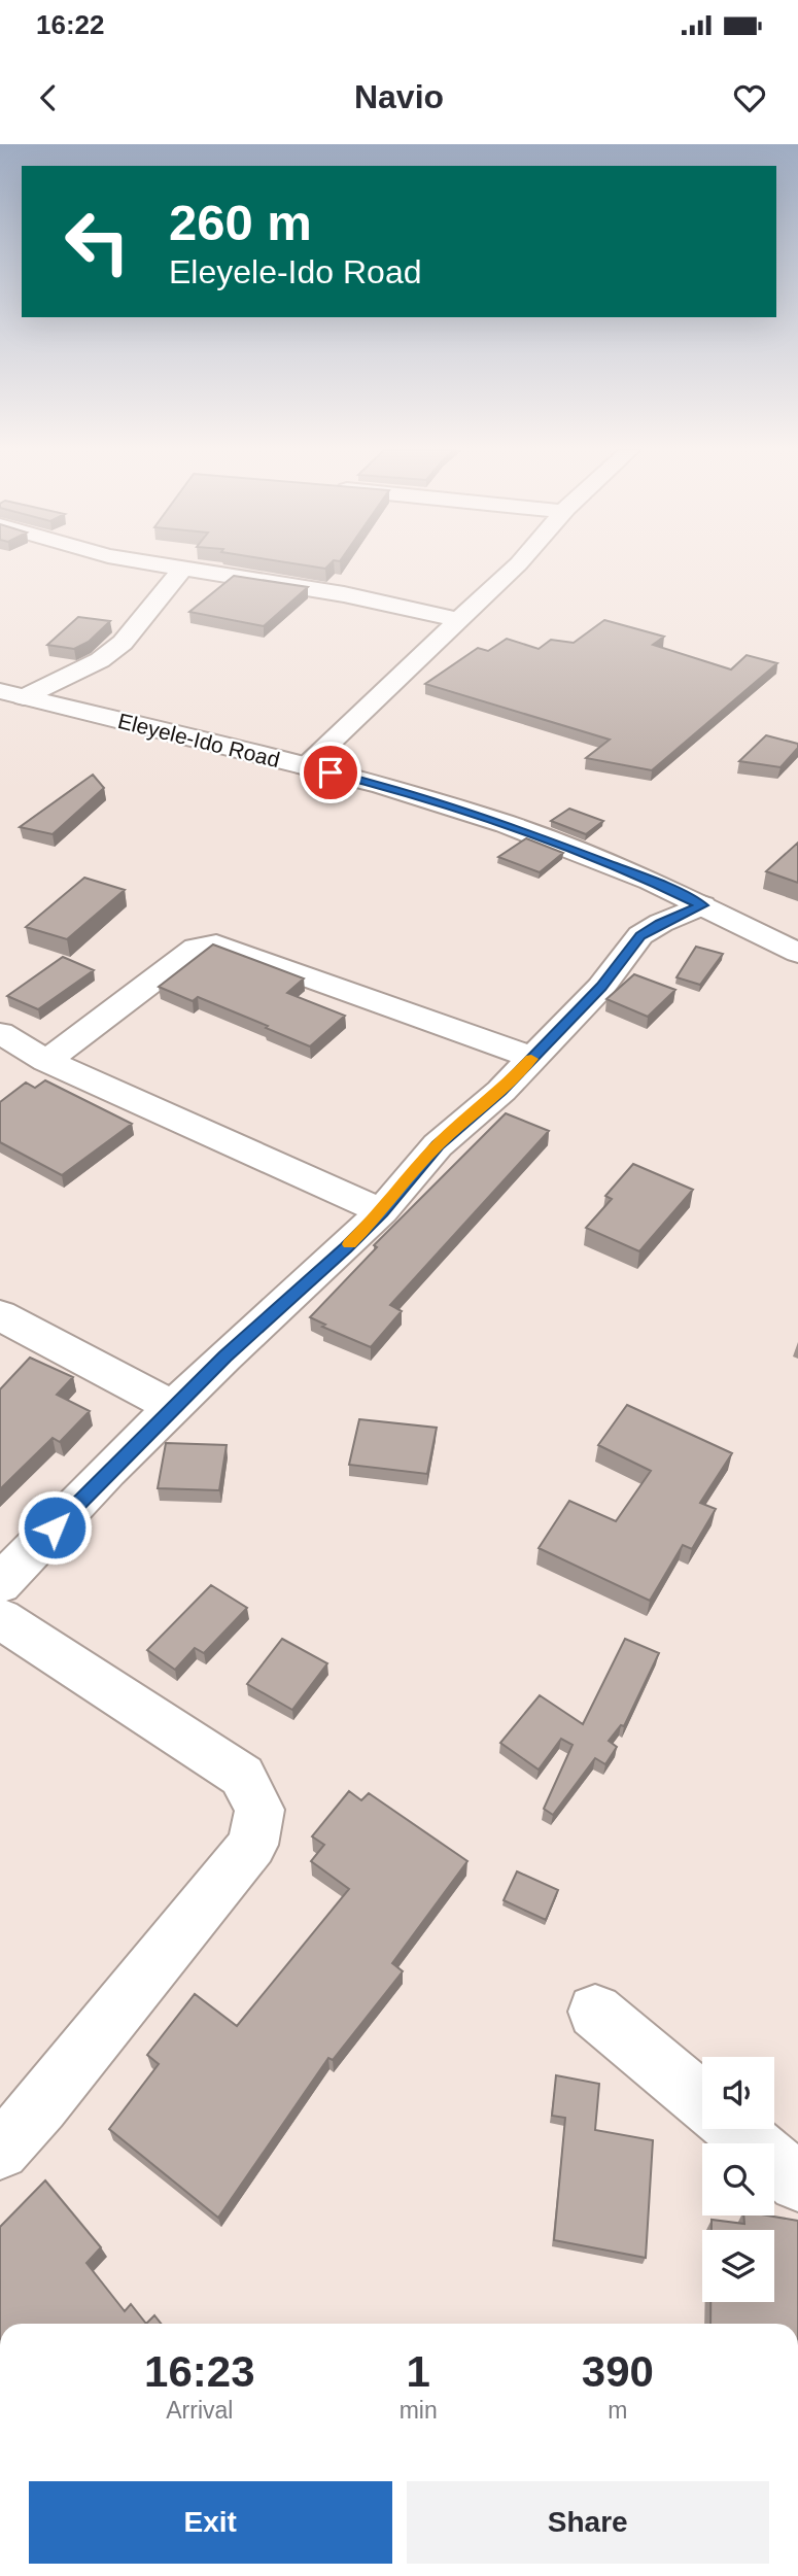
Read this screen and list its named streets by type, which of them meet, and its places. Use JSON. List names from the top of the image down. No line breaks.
{"streets":{"street":["Eleyele-Ido Road"]},"page":{"status":"16:22","header":"Navio","turn":["260 m","Eleyele-Ido Road"],"eta":["16:23","Arrival","1","min","390","m"],"buttons":["Exit","Share"]}}
